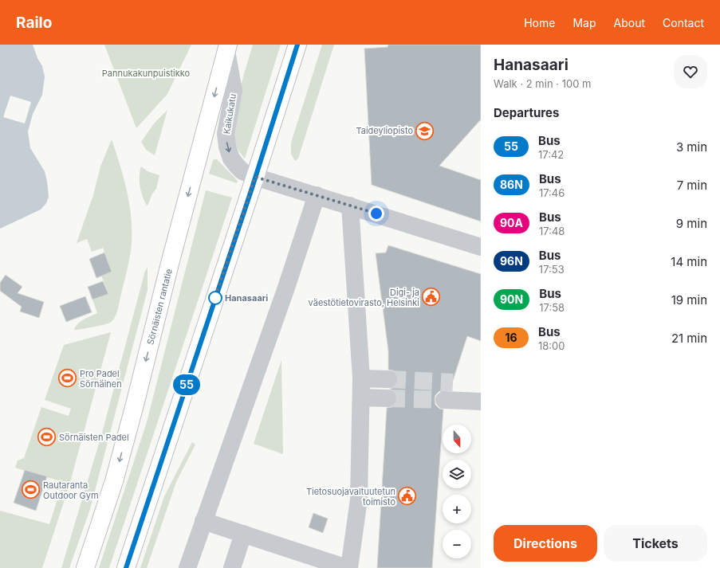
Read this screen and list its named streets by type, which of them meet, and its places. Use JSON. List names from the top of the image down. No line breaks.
{"streets":{"main road":["Sörnäisten rantatie"],"street":["Kaikukatu"]},"crossings":[["Kaikukatu","Sörnäisten rantatie"]],"parks":["Pannukakunpuistikko"],"places":{"school or university":["Taideyliopisto"],"public building":["Digi- ja väestötietovirasto, Helsinki","Tietosuojavaltuutetun toimisto"],"other":["Hanasaari"],"sports":["Pro Padel Sörnäinen","Sörnäisten Padel","Rautaranta Outdoor Gym"]},"lines":["bus line 55"],"north":"bottom","page":{"header":"Railo","nav":["Home","Map","About","Contact"],"on_map":"55","heading":[["Hanasaari","Walk · 2 min · 100 m"],"Departures"],"list":[{"mark":"55","name":"Bus","note":"17:42","value":"3 min"},{"mark":"86N","name":"Bus","note":"17:46","value":"7 min"},{"mark":"90A","name":"Bus","note":"17:48","value":"9 min"},{"mark":"96N","name":"Bus","note":"17:53","value":"14 min"},{"mark":"90N","name":"Bus","note":"17:58","value":"19 min"},{"mark":"16","name":"Bus","note":"18:00","value":"21 min"}],"map_buttons":["+","−"],"buttons":["Directions","Tickets"]}}
